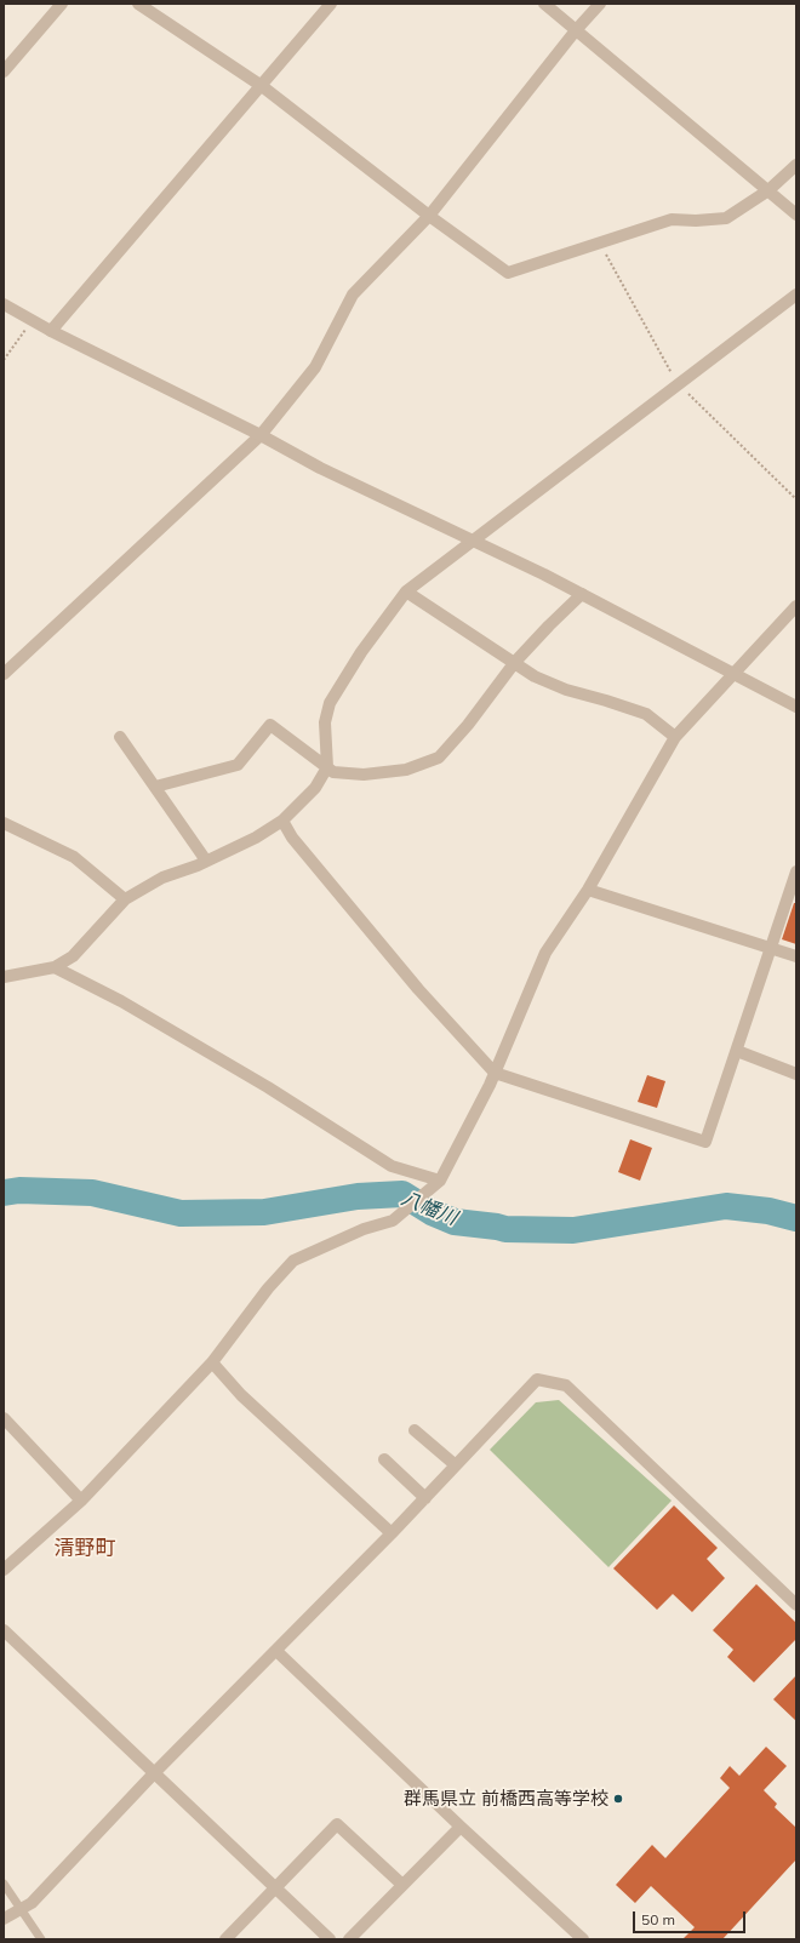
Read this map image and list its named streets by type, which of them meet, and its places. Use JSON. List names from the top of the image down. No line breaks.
{"districts":["清野町"],"water":["八幡川"],"places":["群馬県立 前橋西高等学校"],"scale_bar":"50 m"}
